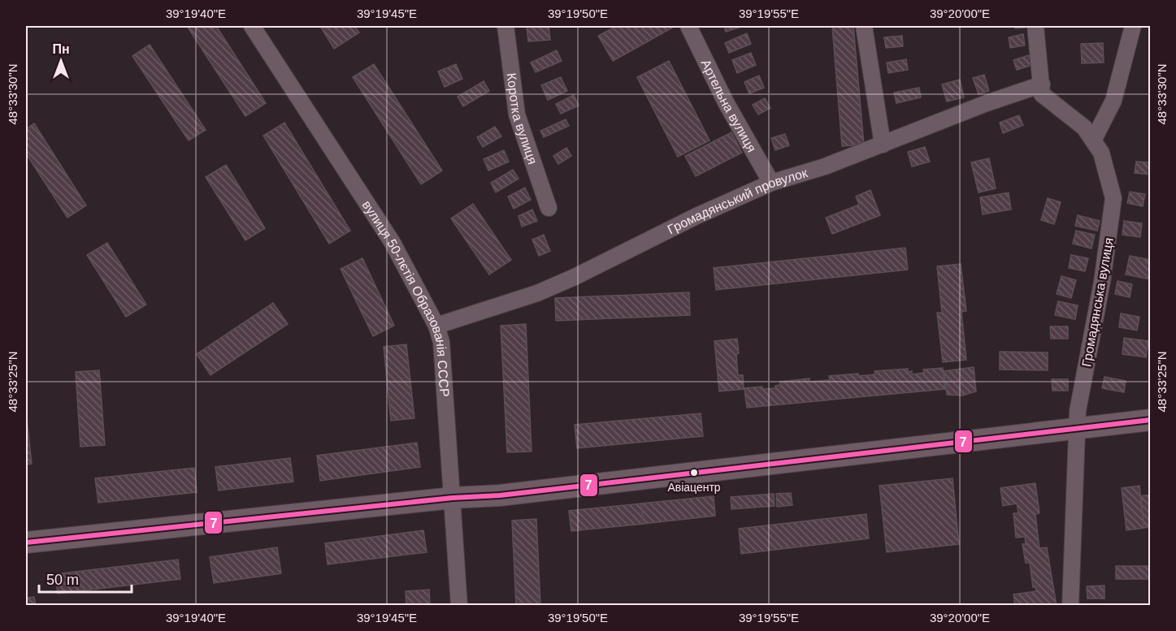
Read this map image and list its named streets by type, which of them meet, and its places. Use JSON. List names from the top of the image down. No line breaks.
{"streets":{"street":["Артельна вулиця","Коротка вулиця","Громадянський провулок","вулиця 50-лєтія Образованія СССР","Громадянська вулиця"]},"crossings":[["Артельна вулиця","Громадянський провулок"],["Громадянський провулок","вулиця 50-лєтія Образованія СССР"],["Громадянський провулок","Громадянська вулиця"]],"places":["Авіацентр"],"lines":["transit line 7"],"scale_bar":"50 m","north":"top","coordinates":["39°19'40\"E","39°19'45\"E","39°19'50\"E","39°19'55\"E","39°20'00\"E","48°33'30\"N","48°33'25\"N"]}
